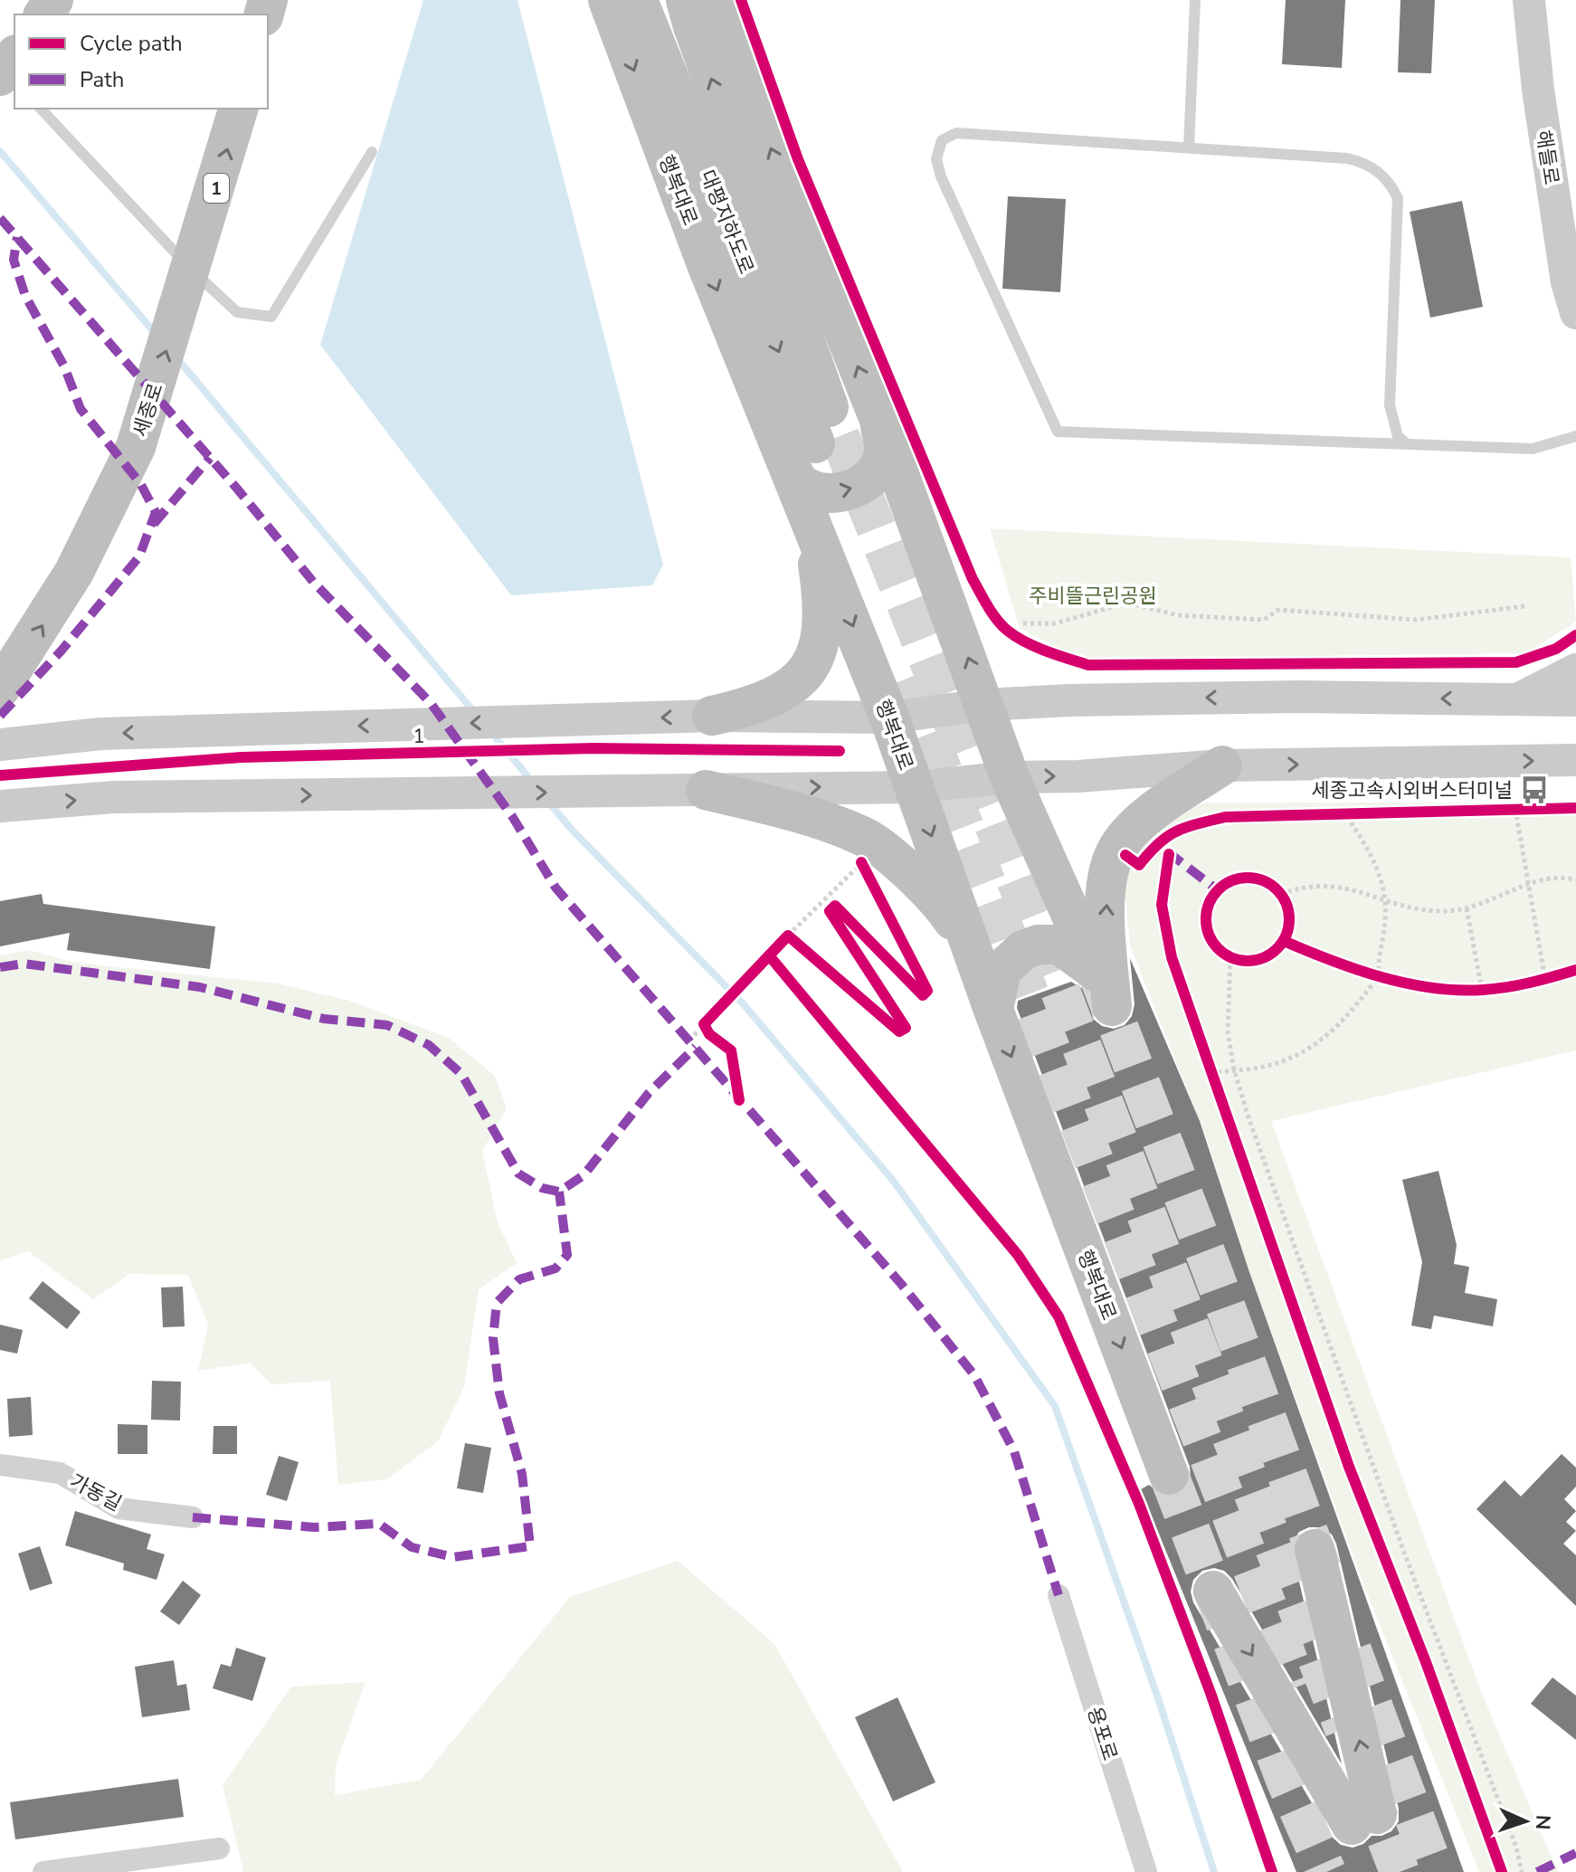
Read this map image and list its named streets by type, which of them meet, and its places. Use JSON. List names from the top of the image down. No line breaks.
{"streets":{"highway":["1","행복대로","대평지하도로","세종로"],"street":["해들로","가동길","용포로"],"cycle path":["1"]},"crossings":[["행복대로","대평지하도로"]],"one_way":["세종로"],"parks":["주비뜰근린공원"],"places":{"bus stop":["세종고속시외버스터미널"]},"legend":["Cycle path","Path"],"north":"right"}
